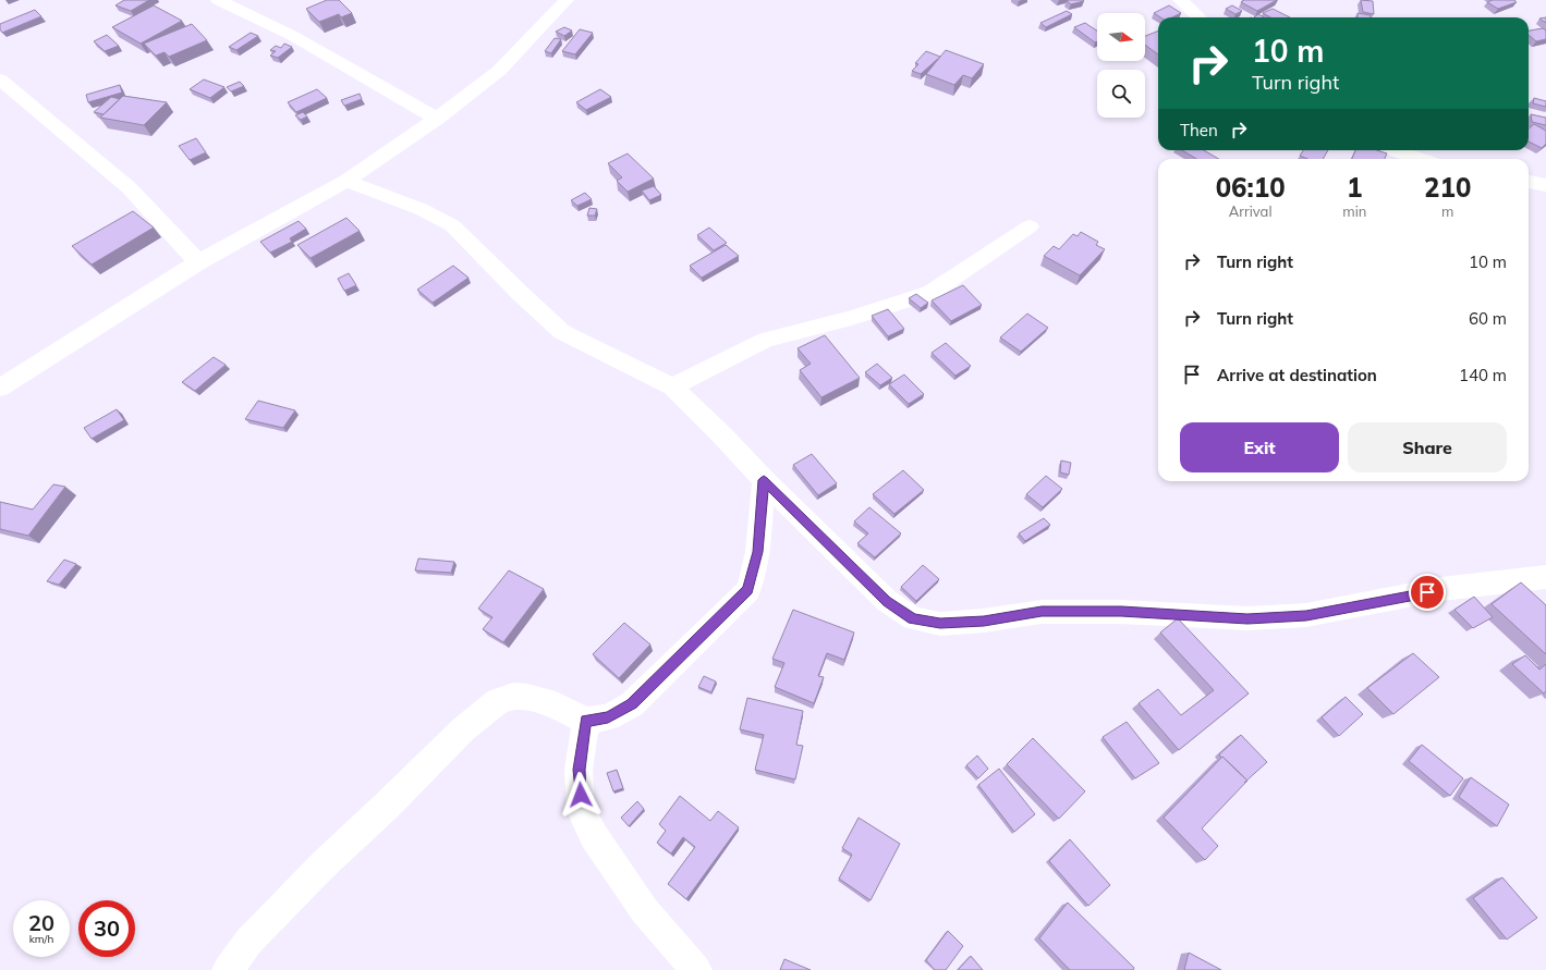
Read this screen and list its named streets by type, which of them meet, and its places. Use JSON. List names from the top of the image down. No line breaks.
{"north":"right","page":{"turn":["10 m","Turn right"],"then":"Then","eta":["06:10","Arrival","1","min","210","m"],"list":[{"name":"Turn right","value":"10 m"},{"name":"Turn right","value":"60 m"},{"name":"Arrive at destination","value":"140 m"}],"buttons":["Exit","Share"],"speed":"20 km/h","limit":"30"}}
